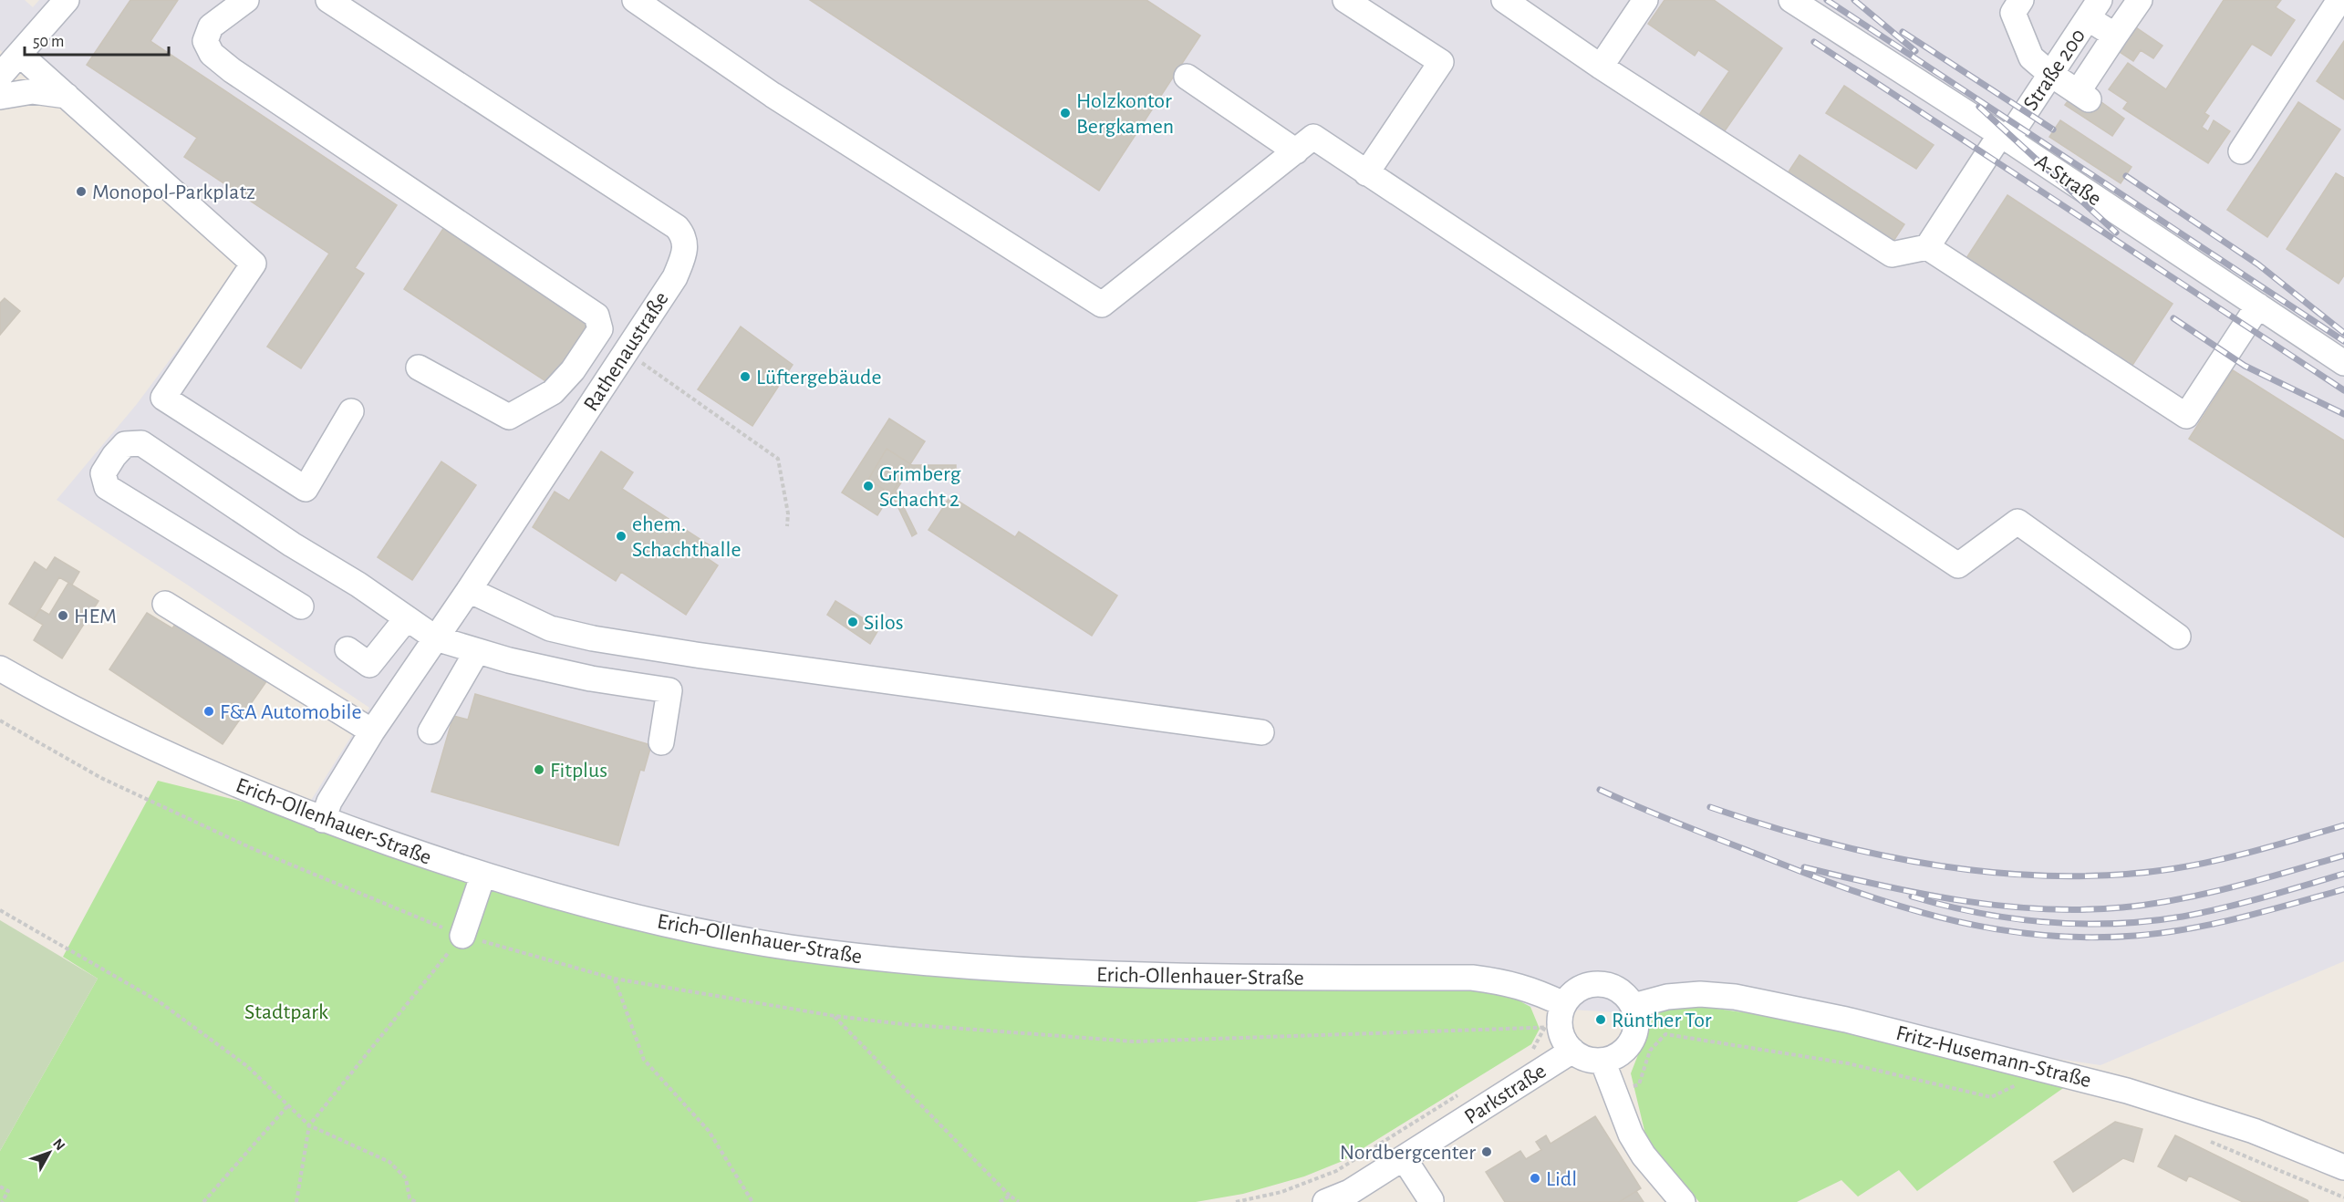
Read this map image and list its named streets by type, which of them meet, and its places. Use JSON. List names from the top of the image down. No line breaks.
{"streets":{"street":["Straße 200","A-Straße","Rathenaustraße","Erich-Ollenhauer-Straße","Fritz-Husemann-Straße","Parkstraße"]},"crossings":[["Straße 200","A-Straße"],["Rathenaustraße","Erich-Ollenhauer-Straße"],["Erich-Ollenhauer-Straße","Fritz-Husemann-Straße"],["Erich-Ollenhauer-Straße","Parkstraße"],["Fritz-Husemann-Straße","Parkstraße"]],"parks":["Stadtpark"],"places":["Holzkontor Bergkamen","Monopol-Parkplatz","Lüftergebäude","Grimberg Schacht 2","ehem. Schachthalle","HEM","Silos","F&A Automobile","Fitplus","Rünther Tor","Nordbergcenter","Lidl"],"scale_bar":"50 m","north":"top right"}
